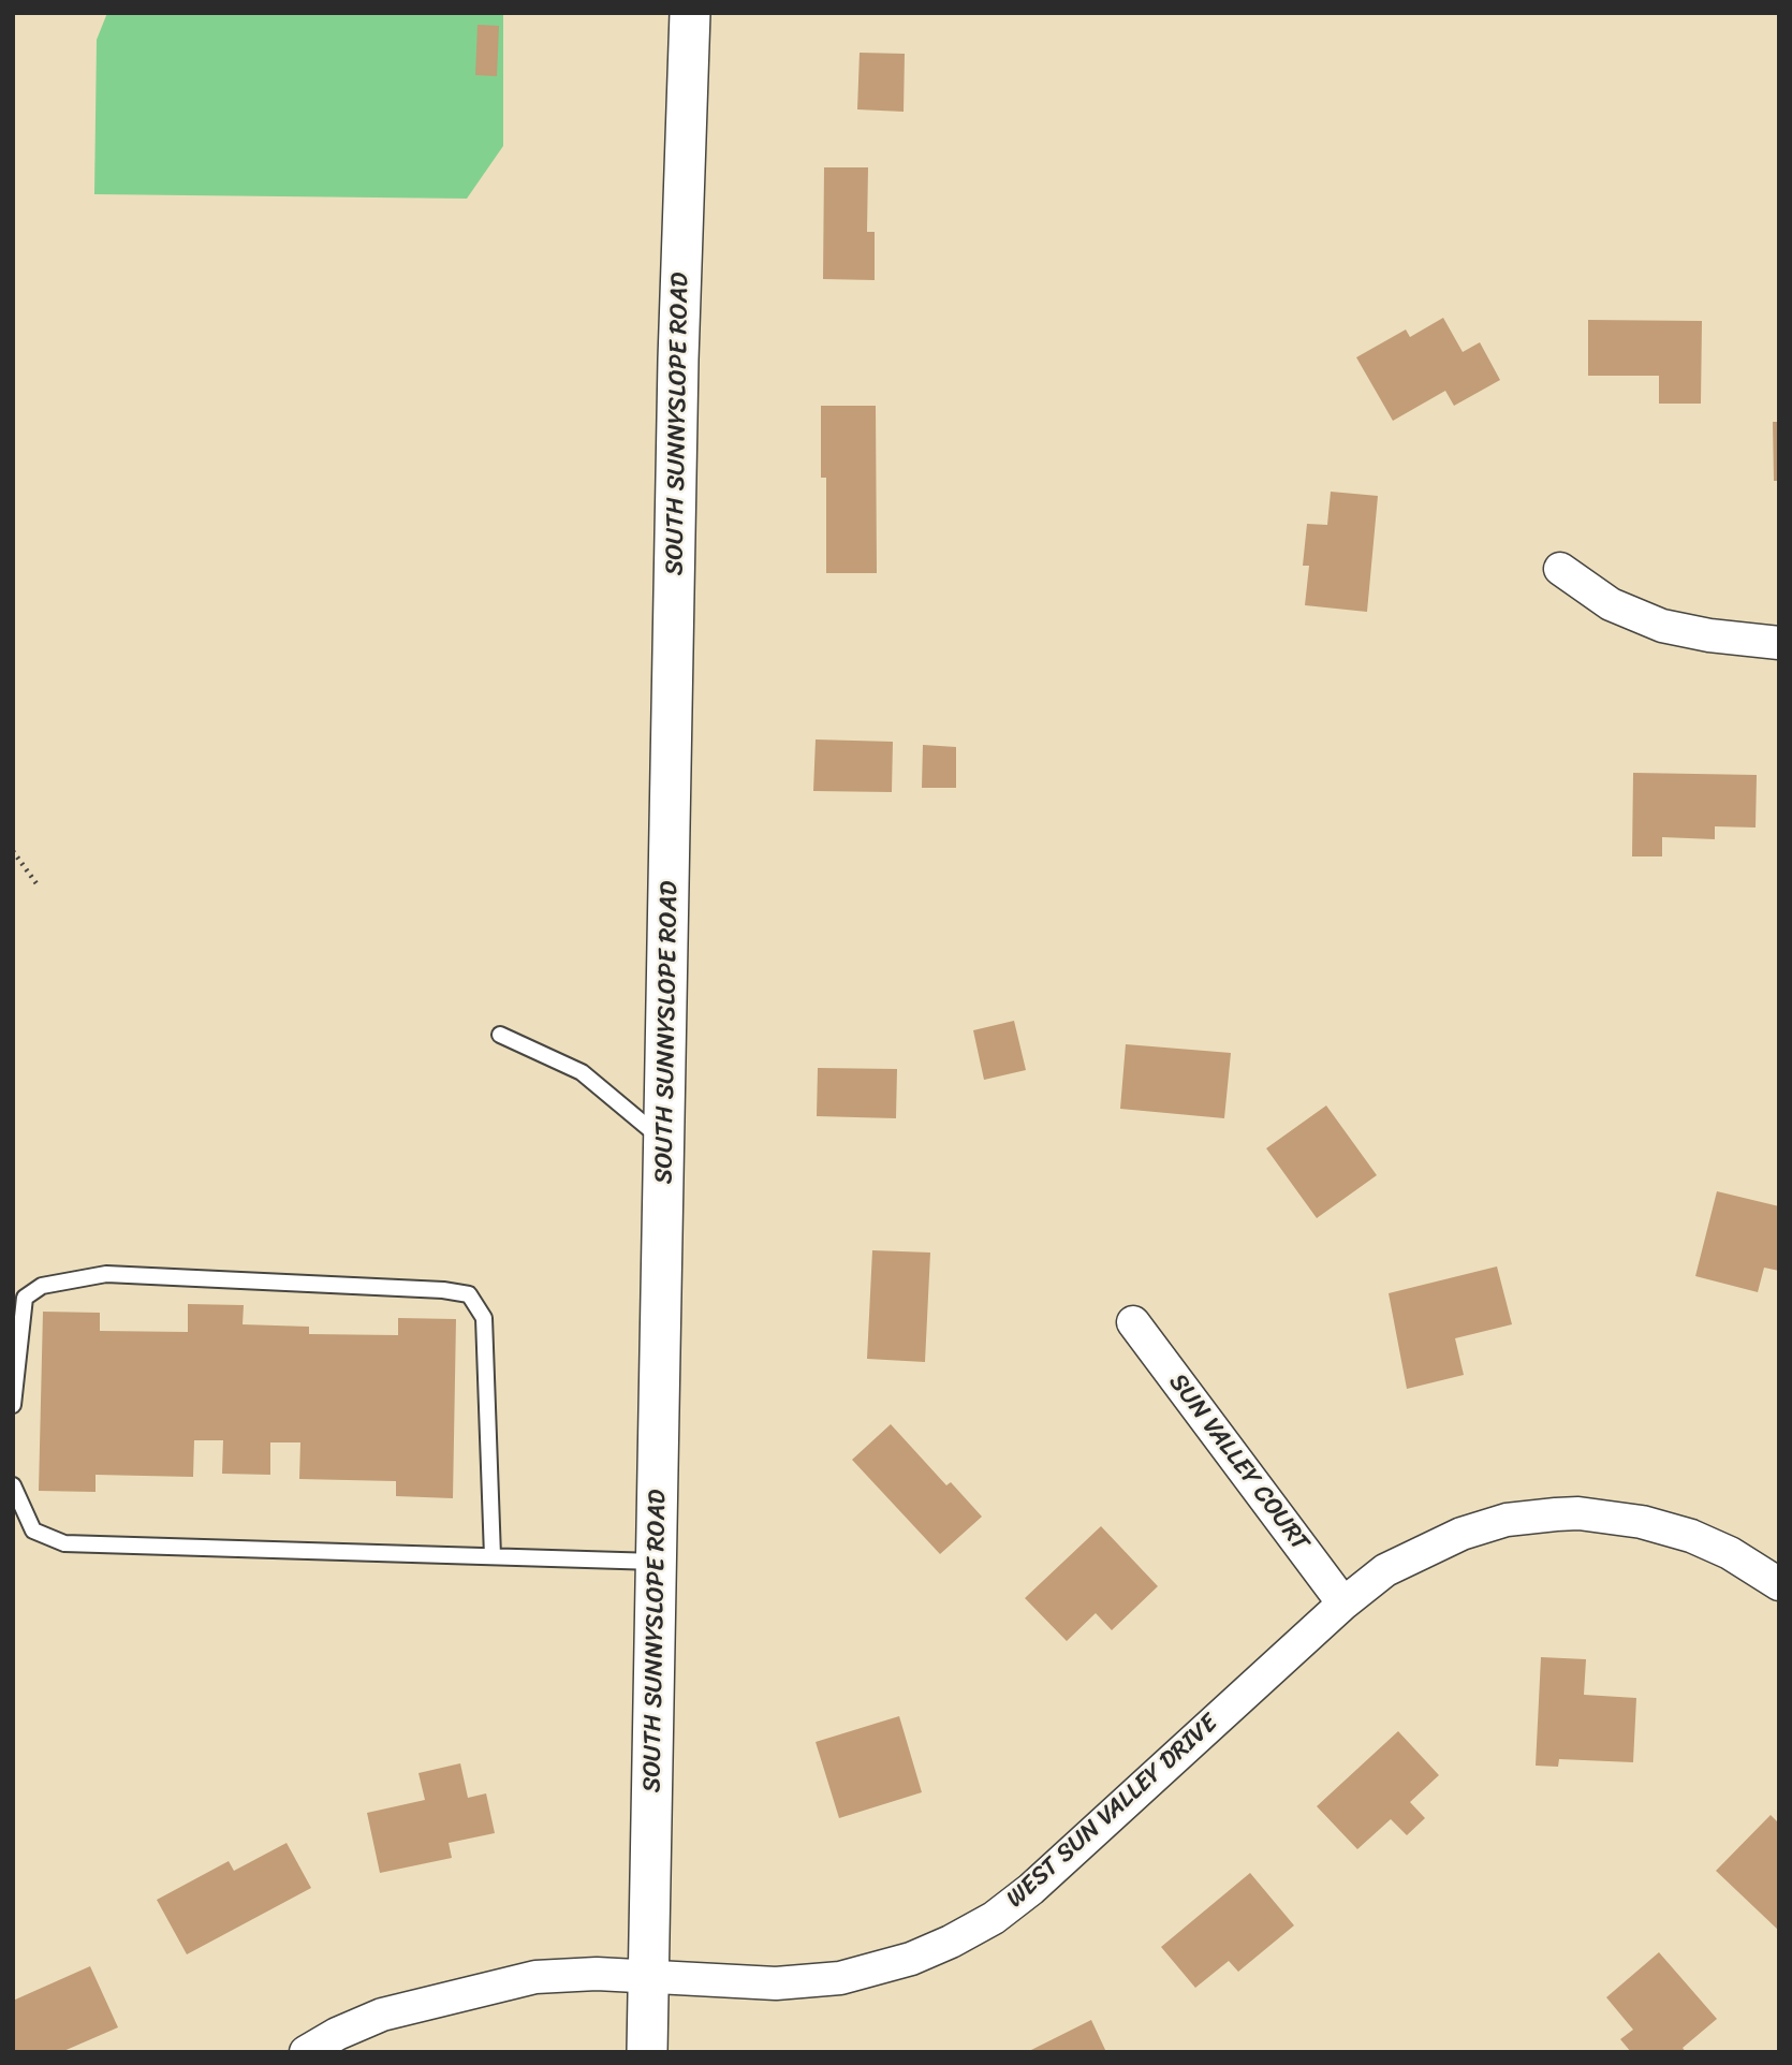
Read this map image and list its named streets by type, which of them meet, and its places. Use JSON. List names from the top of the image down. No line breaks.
{"streets":{"street":["SOUTH SUNNYSLOPE ROAD","SUN VALLEY COURT","WEST SUN VALLEY DRIVE"]},"crossings":[["SOUTH SUNNYSLOPE ROAD","WEST SUN VALLEY DRIVE"],["SUN VALLEY COURT","WEST SUN VALLEY DRIVE"]]}
